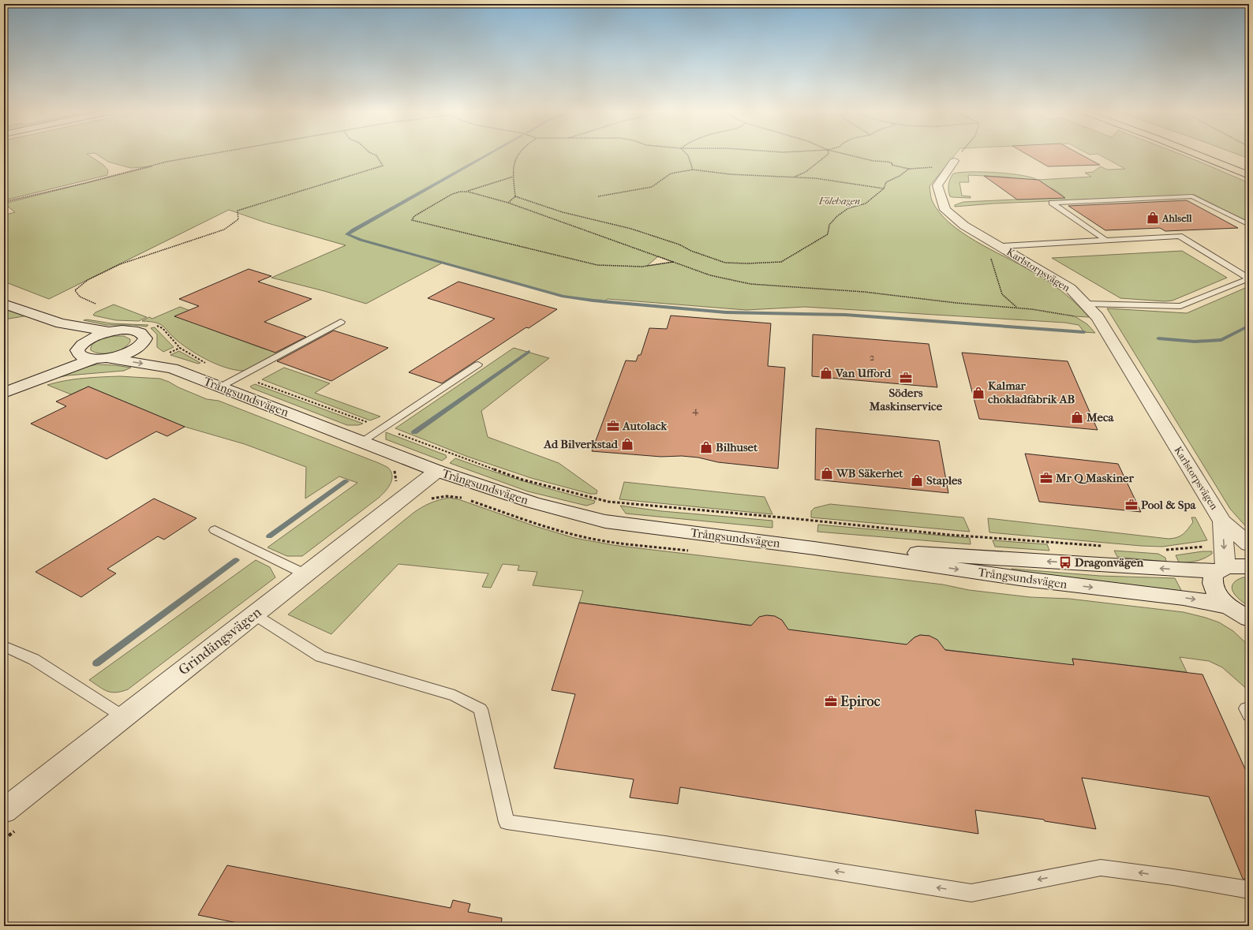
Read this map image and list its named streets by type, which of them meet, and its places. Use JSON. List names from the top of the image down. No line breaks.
{"streets":{"main road":["Karlstorpsvägen","Trångsundsvägen","Grindängsvägen"]},"crossings":[["Karlstorpsvägen","Trångsundsvägen"],["Trångsundsvägen","Grindängsvägen"]],"parks":["Fölehagen"],"places":{"shop":["Ahlsell","Van Ufford","Kalmar chokladfabrik AB","Meca","Ad Bilverkstad","Bilhuset","WB Säkerhet","Staples"],"office":["Söders Maskinservice","Autolack","Mr Q Maskiner","Pool & Spa","Epiroc"],"bus stop":["Dragonvägen"]},"house_numbers":["2","4"]}
